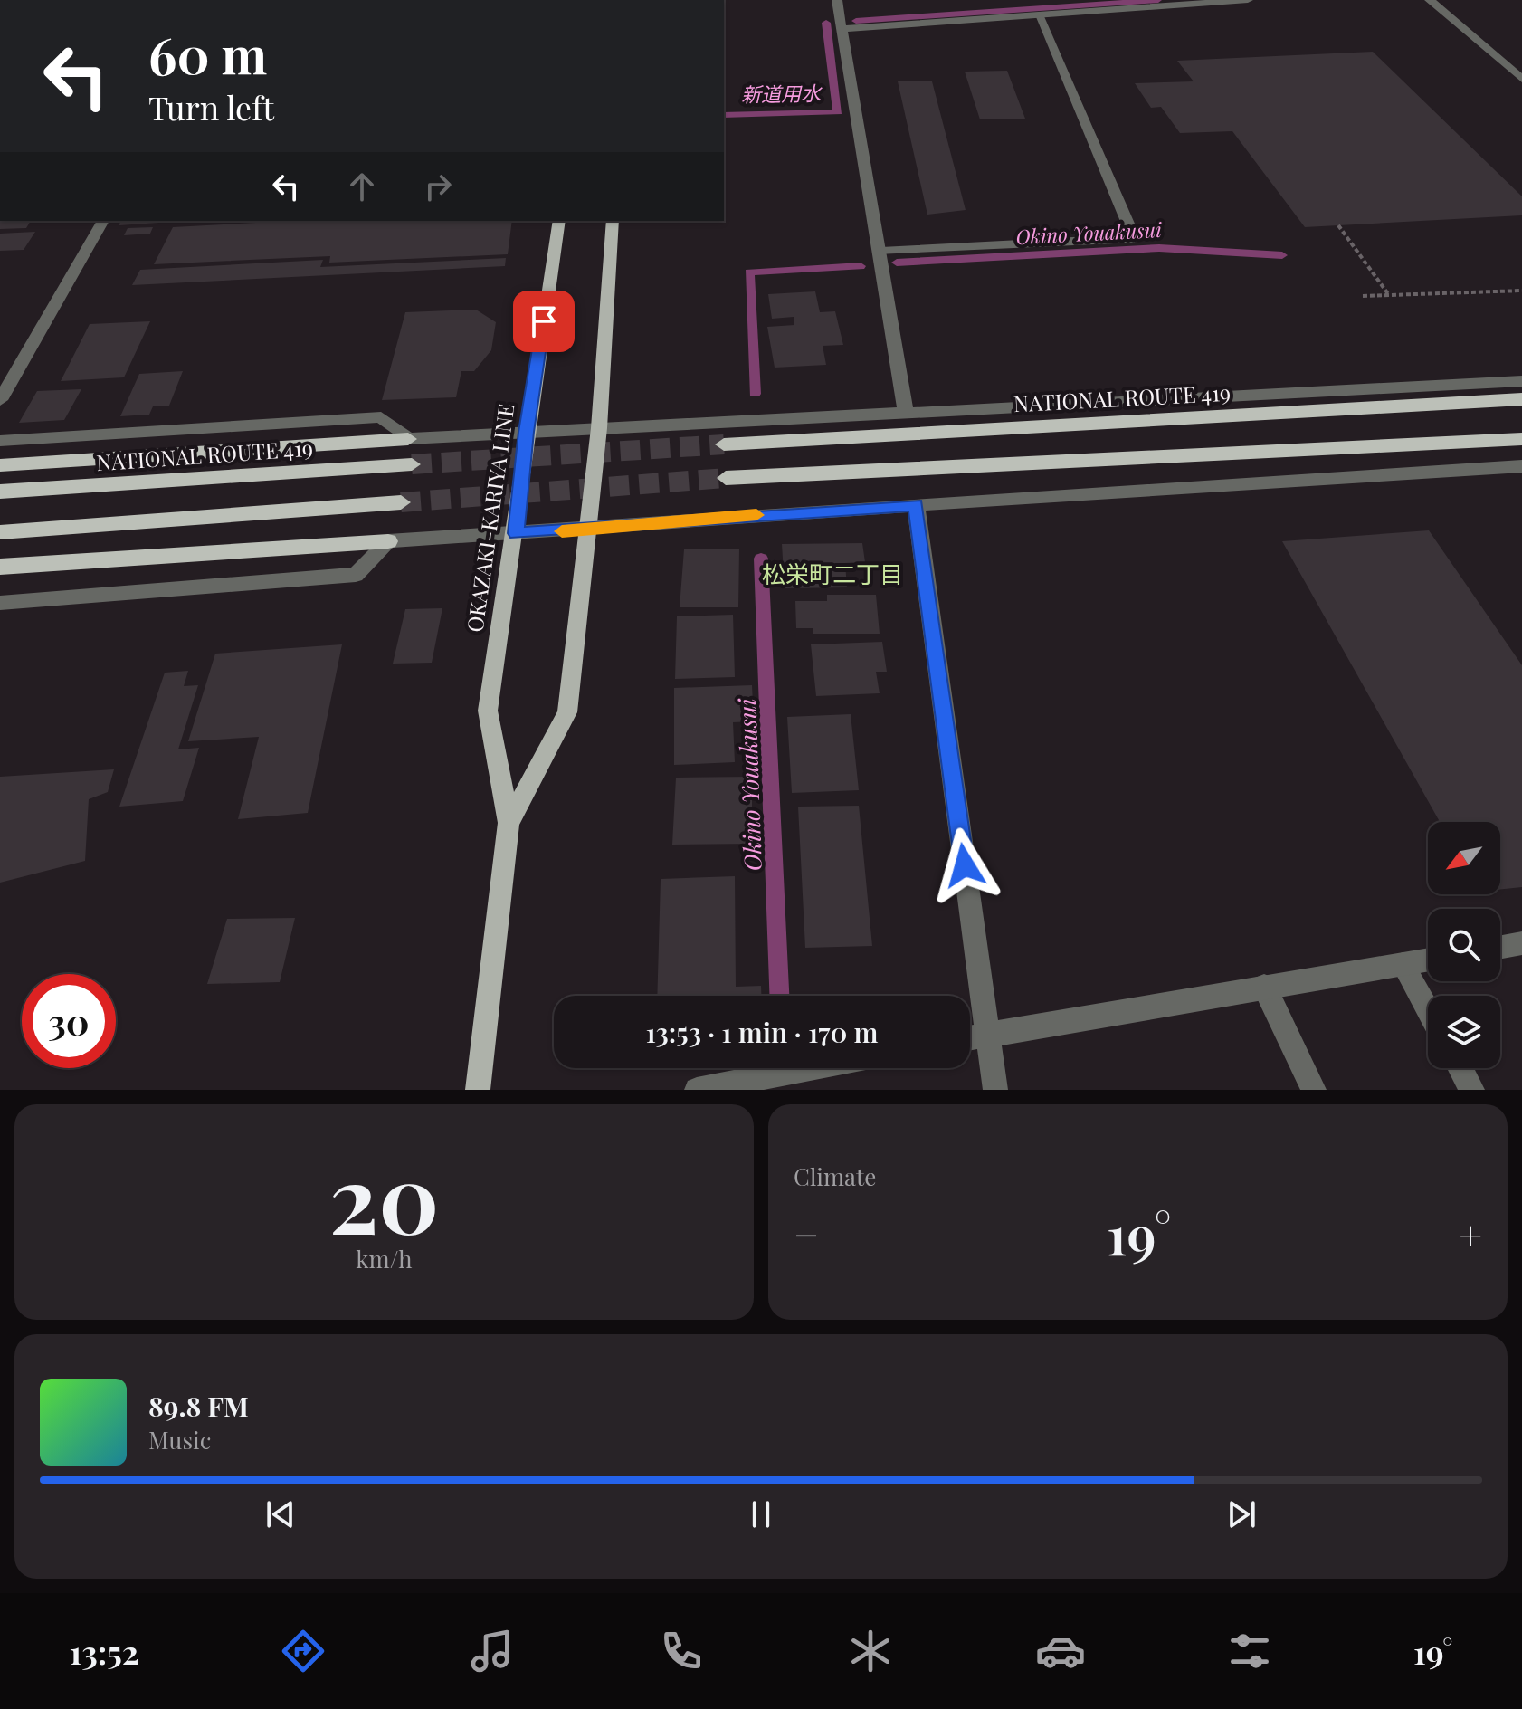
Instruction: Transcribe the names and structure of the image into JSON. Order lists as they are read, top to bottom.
{
  "streets": {
    "highway": ["NATIONAL ROUTE 419"],
    "main road": ["OKAZAKI-KARIYA LINE"]
  },
  "districts": ["松栄町二丁目"],
  "water": ["新道用水", "Okino Youakusui"],
  "north": "bottom left",
  "page": {
    "turn": ["60 m", "Turn left"],
    "limit": "30",
    "trip": "13:53 · 1 min · 170 m",
    "tile": [
      ["20", "km/h"],
      "Climate"
    ],
    "heat": ["−", "19°", "+"],
    "song": ["89.8 FM", "Music"],
    "tabs": ["13:52", "19°"]
  }
}
